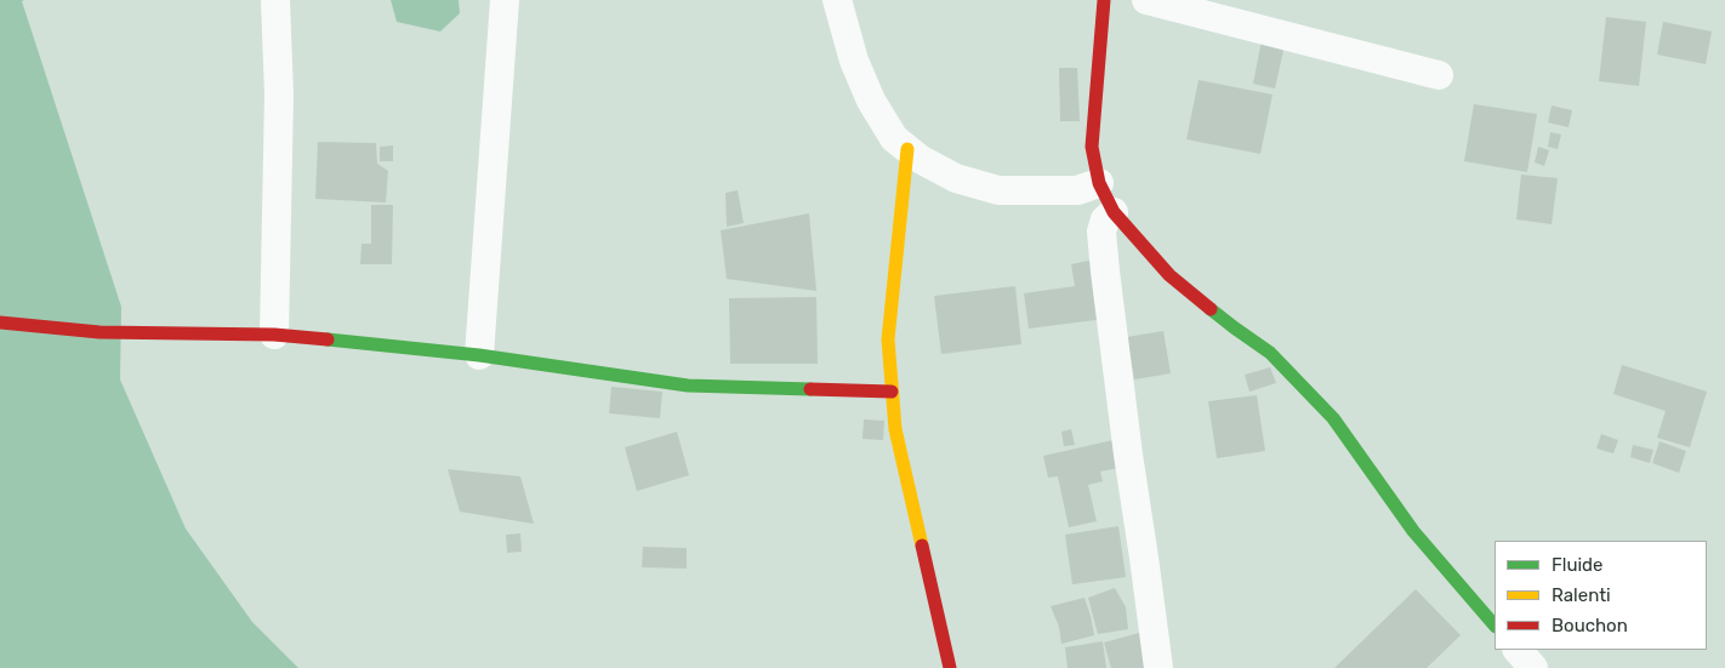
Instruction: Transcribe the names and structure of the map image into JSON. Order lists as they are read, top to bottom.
{
  "legend": ["Fluide", "Ralenti", "Bouchon"]
}
